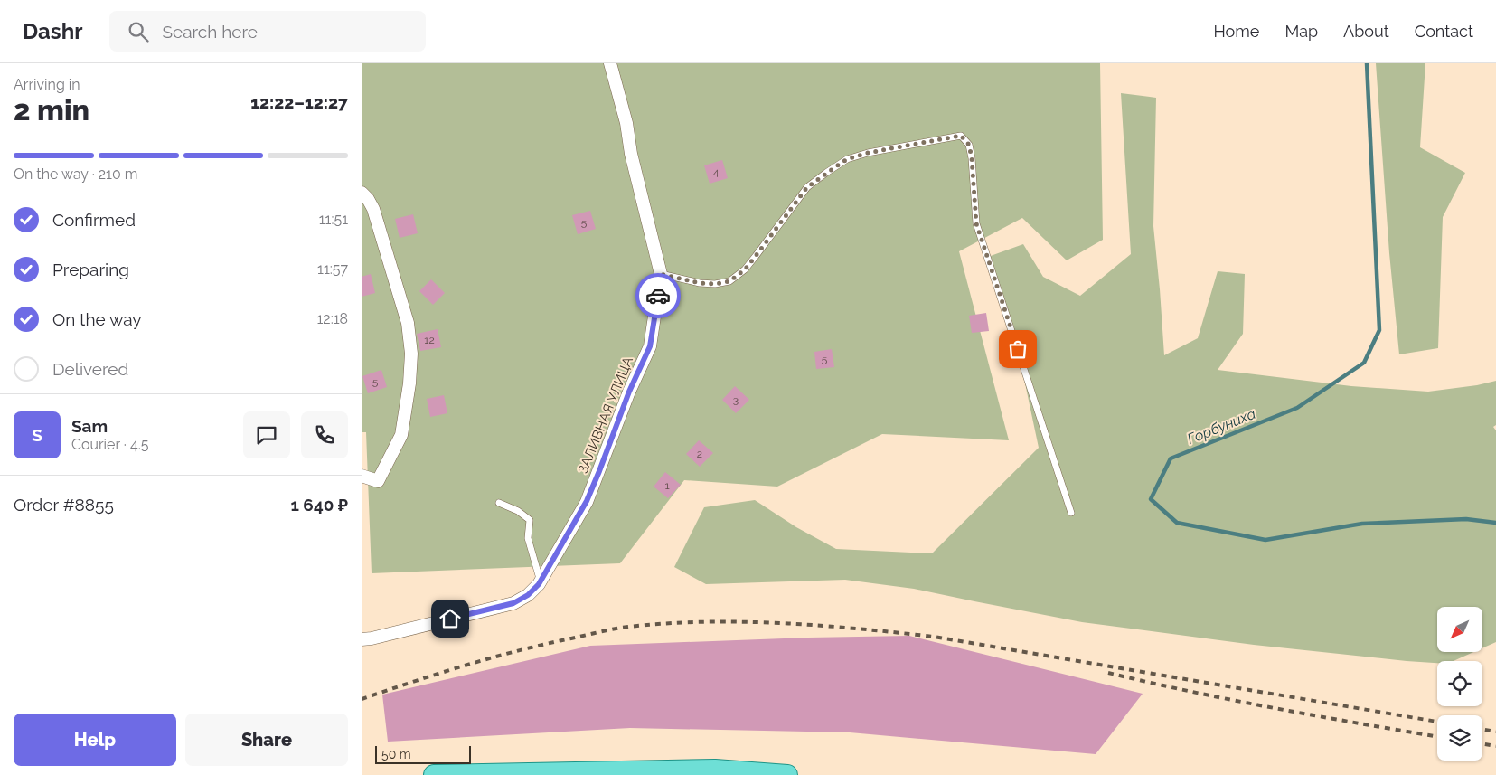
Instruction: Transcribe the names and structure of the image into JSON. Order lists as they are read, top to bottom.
{
  "streets": {
    "street": ["ЗАЛИВНАЯ УЛИЦА"]
  },
  "water": ["Горбуниха"],
  "house_numbers": [
    "4",
    "5",
    "12",
    "5",
    "5",
    "3",
    "2",
    "1"
  ],
  "scale_bar": "50 m",
  "north": "bottom left",
  "page": {
    "header": "Dashr",
    "search": "Search here",
    "nav": [
      "Home",
      "Map",
      "About",
      "Contact"
    ],
    "heading": ["2 min", "Arriving in", "12:22–12:27"],
    "panel": [
      "Sam",
      "Courier · 4.5",
      "Order #8855",
      "1 640 ₽"
    ],
    "bar": "On the way · 210 m",
    "list": [
      ["Confirmed", "11:51"],
      ["Preparing", "11:57"],
      ["On the way", "12:18"],
      "Delivered"
    ],
    "round": "S",
    "buttons": ["Help", "Share"],
    "scale": "50 m"
  }
}
